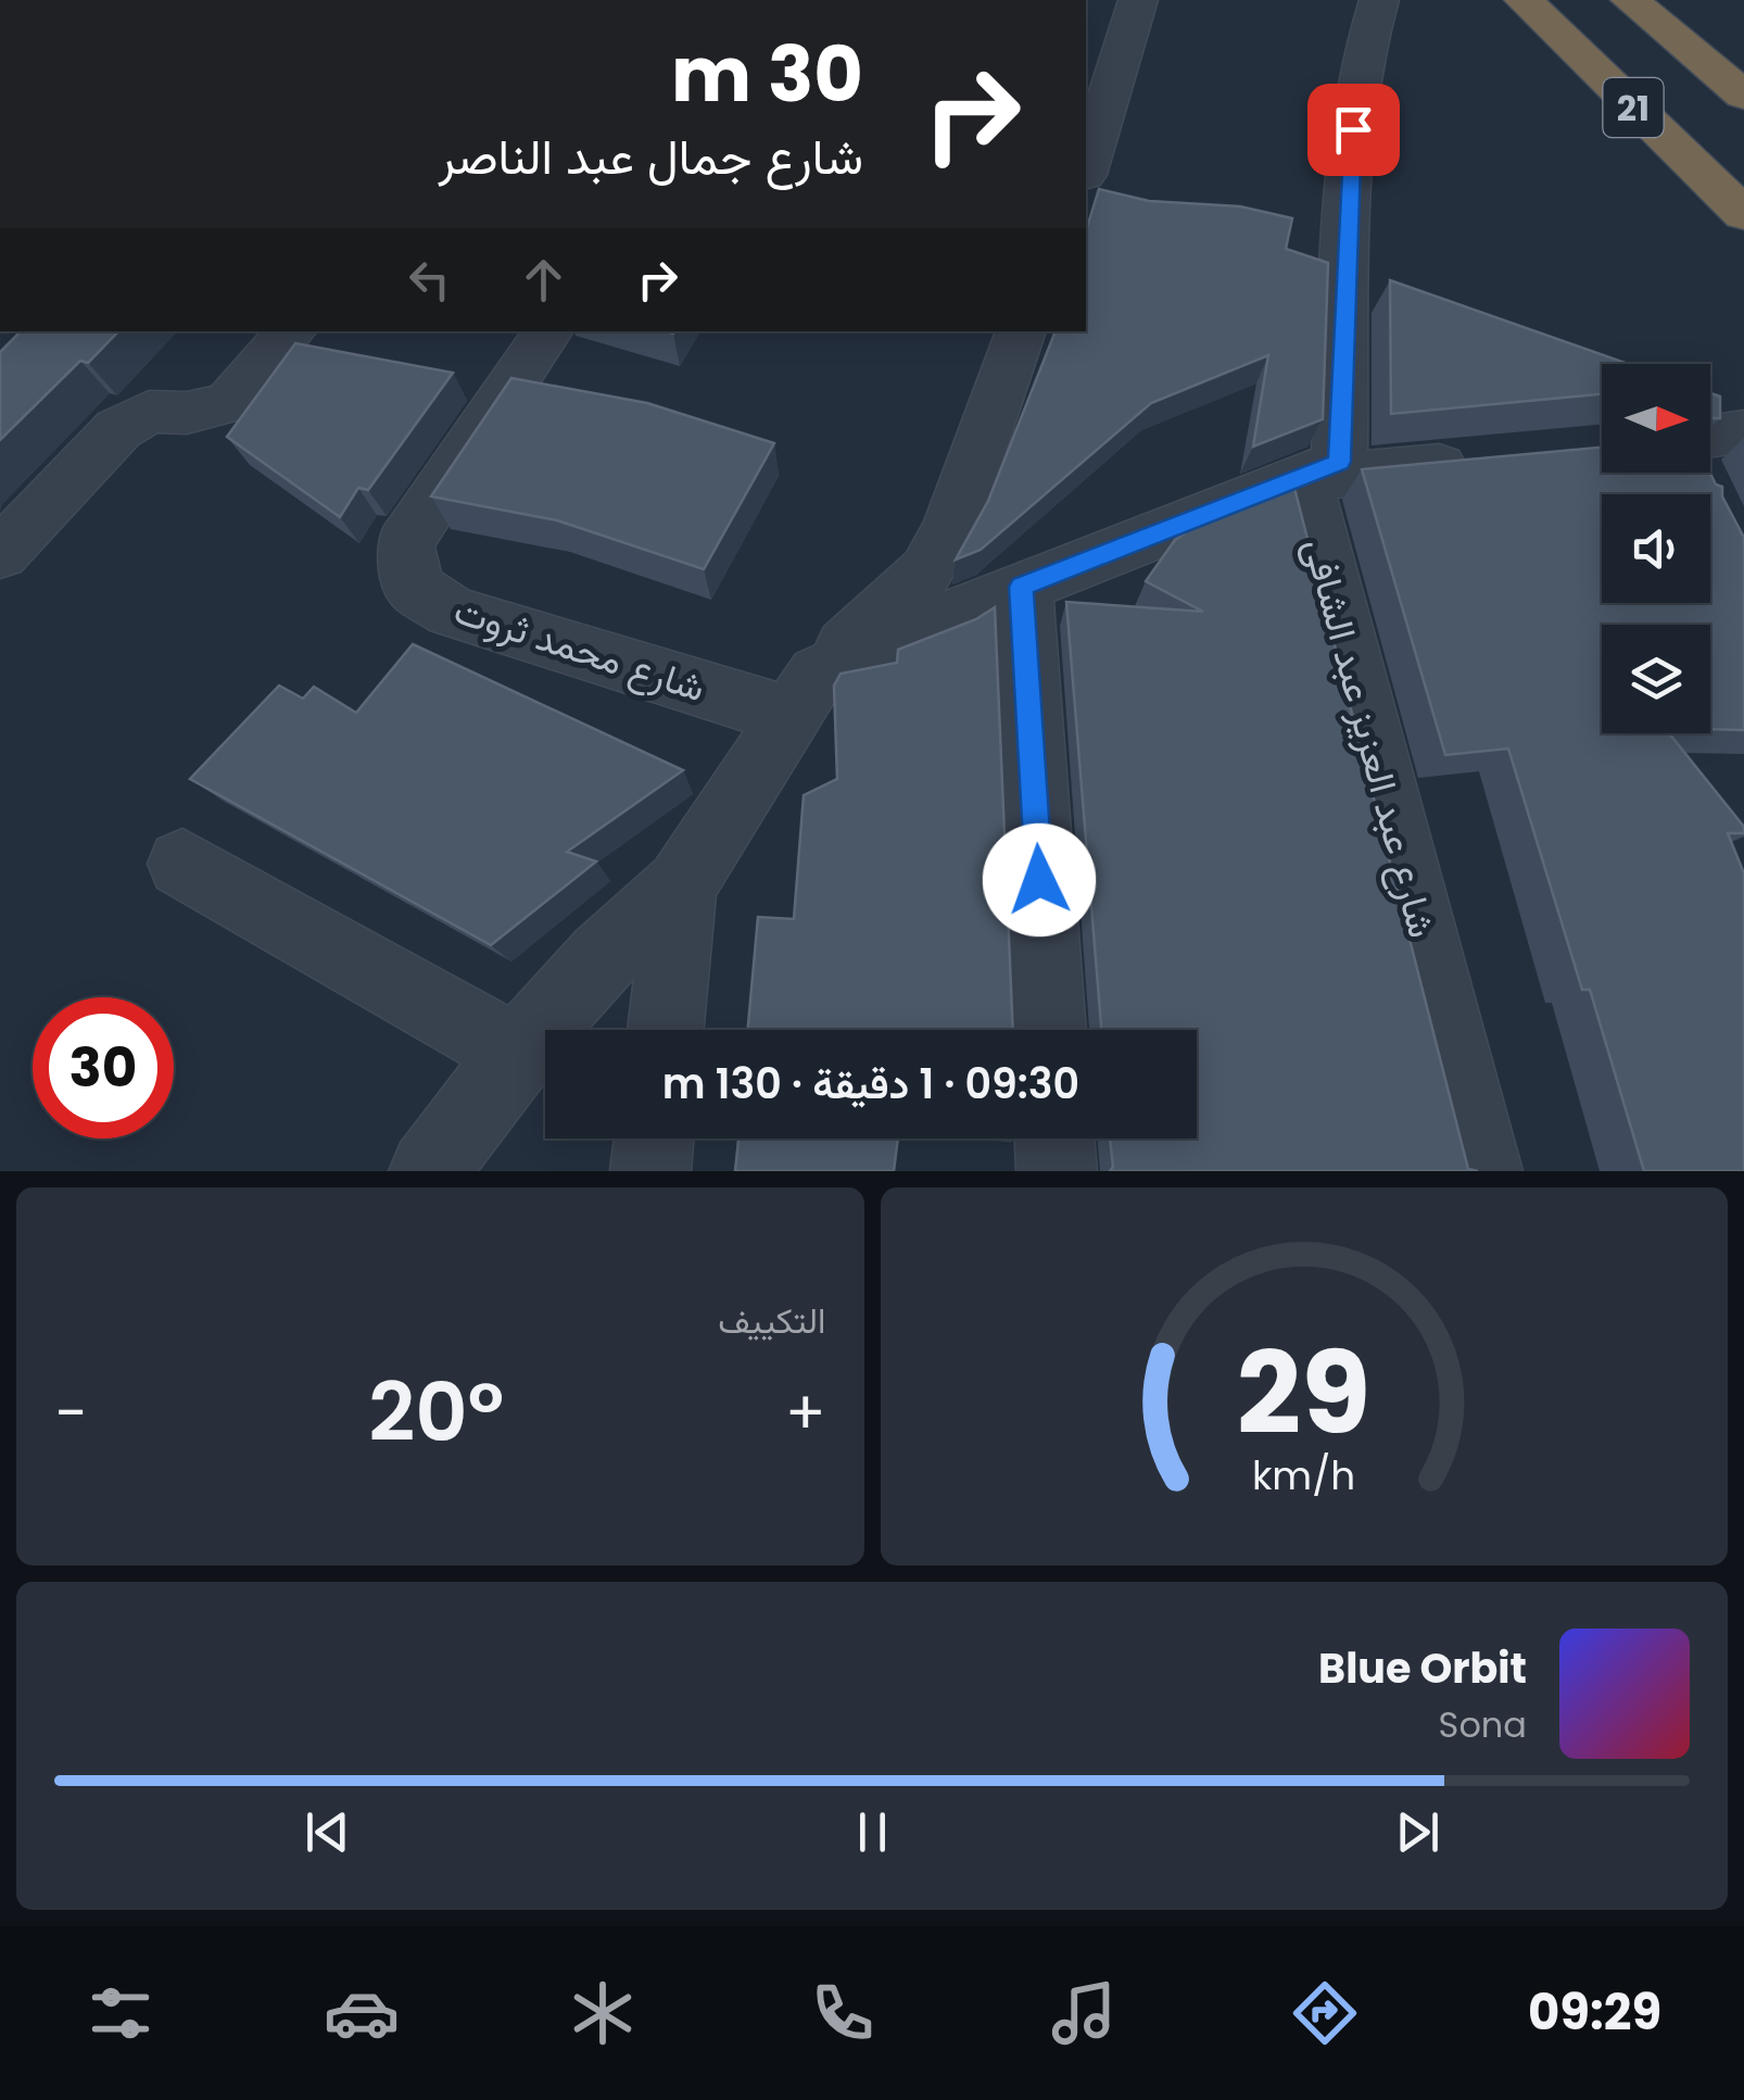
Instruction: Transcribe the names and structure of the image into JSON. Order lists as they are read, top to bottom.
{
  "streets": {
    "highway": ["21"],
    "street": ["شارع محمد ثروت", "شارع عبد العزيز عبد الشافى"]
  },
  "north": "right",
  "page": {
    "turn": ["30 m", "شارع جمال عبد الناصر"],
    "limit": "30",
    "trip": "09:30 · 1 دقيقة · 130 m",
    "tile": "التكييف",
    "heat": ["−", "20°", "+"],
    "song": ["Blue Orbit", "Sona"],
    "tabs": "09:29",
    "gauge": ["29", "km/h"]
  }
}
